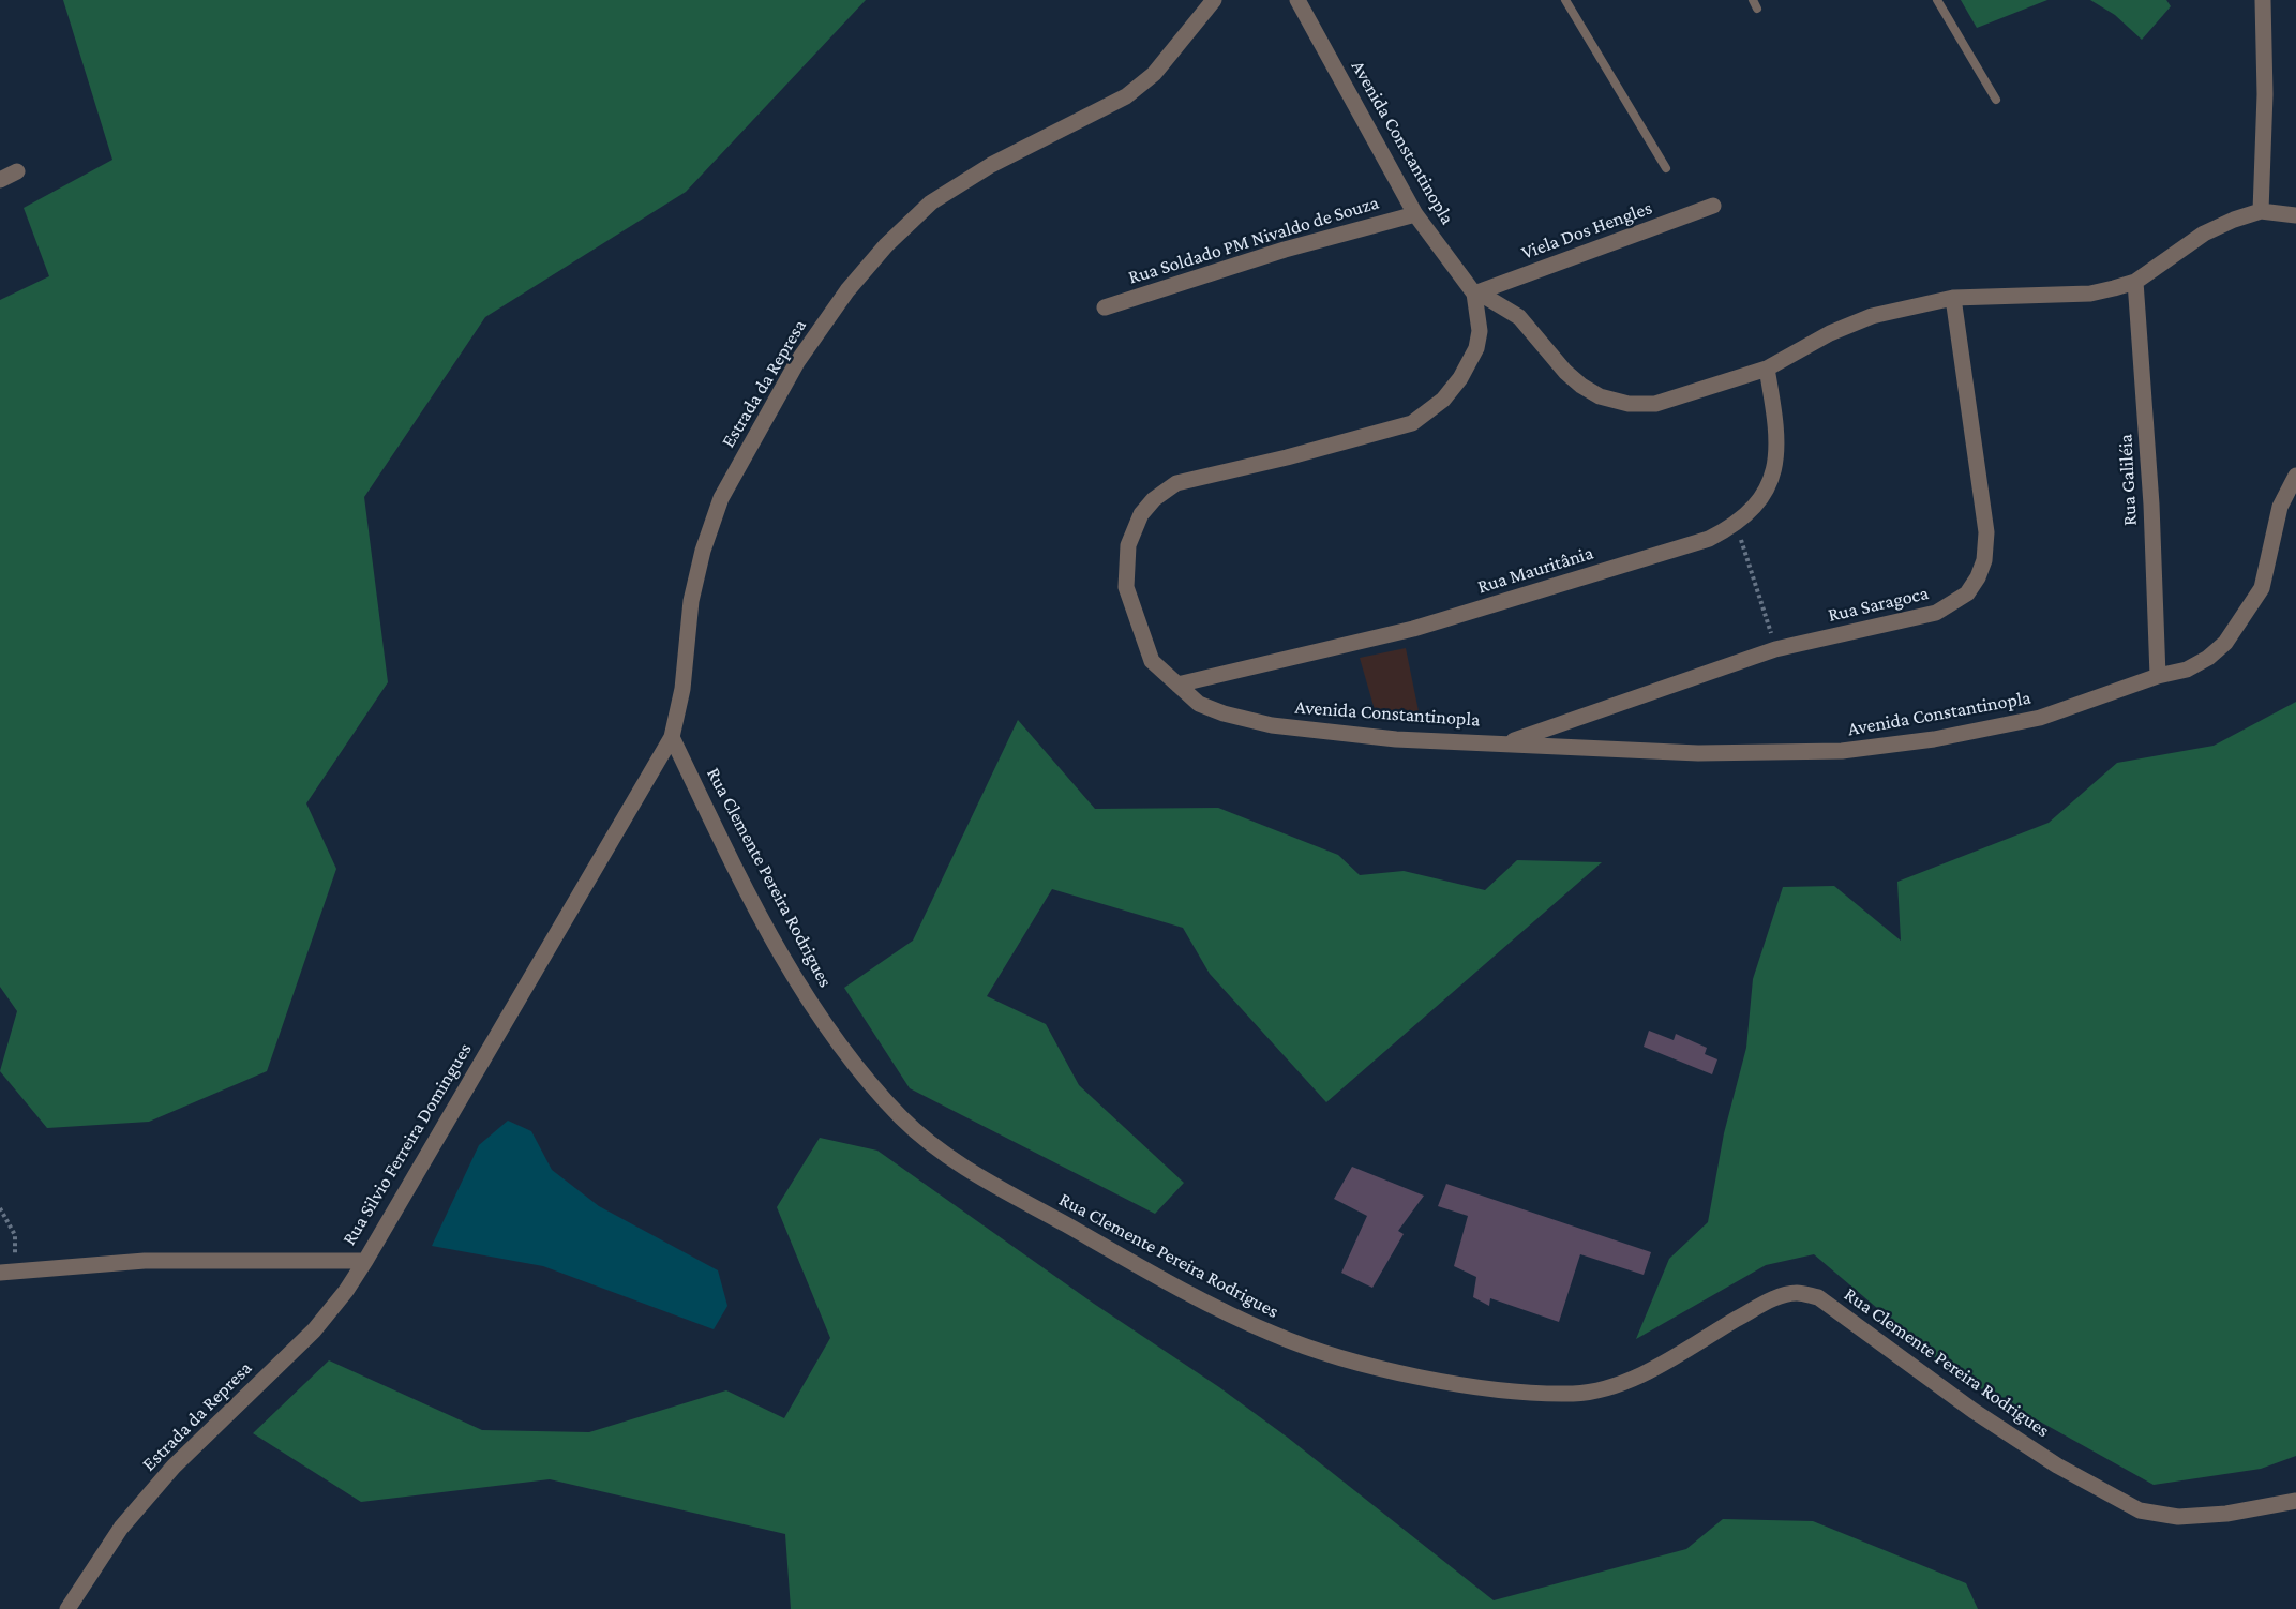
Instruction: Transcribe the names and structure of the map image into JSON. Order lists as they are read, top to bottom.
{
  "streets": {
    "street": [
      "Avenida Constantinopla",
      "Viela Dos Hengles",
      "Rua Soldado PM Nivaldo de Souza",
      "Estrada da Represa",
      "Rua Galiléia",
      "Rua Mauritânia",
      "Rua Saragoca",
      "Rua Clemente Pereira Rodrigues",
      "Rua Silvio Ferreira Domingues"
    ]
  },
  "crossings": [
    ["Avenida Constantinopla", "Viela Dos Hengles"],
    ["Avenida Constantinopla", "Rua Soldado PM Nivaldo de Souza"],
    ["Avenida Constantinopla", "Rua Galiléia"],
    ["Avenida Constantinopla", "Rua Mauritânia"],
    ["Avenida Constantinopla", "Rua Saragoca"],
    ["Estrada da Represa", "Rua Clemente Pereira Rodrigues"],
    ["Estrada da Represa", "Rua Silvio Ferreira Domingues"],
    ["Rua Clemente Pereira Rodrigues", "Rua Silvio Ferreira Domingues"]
  ]
}
